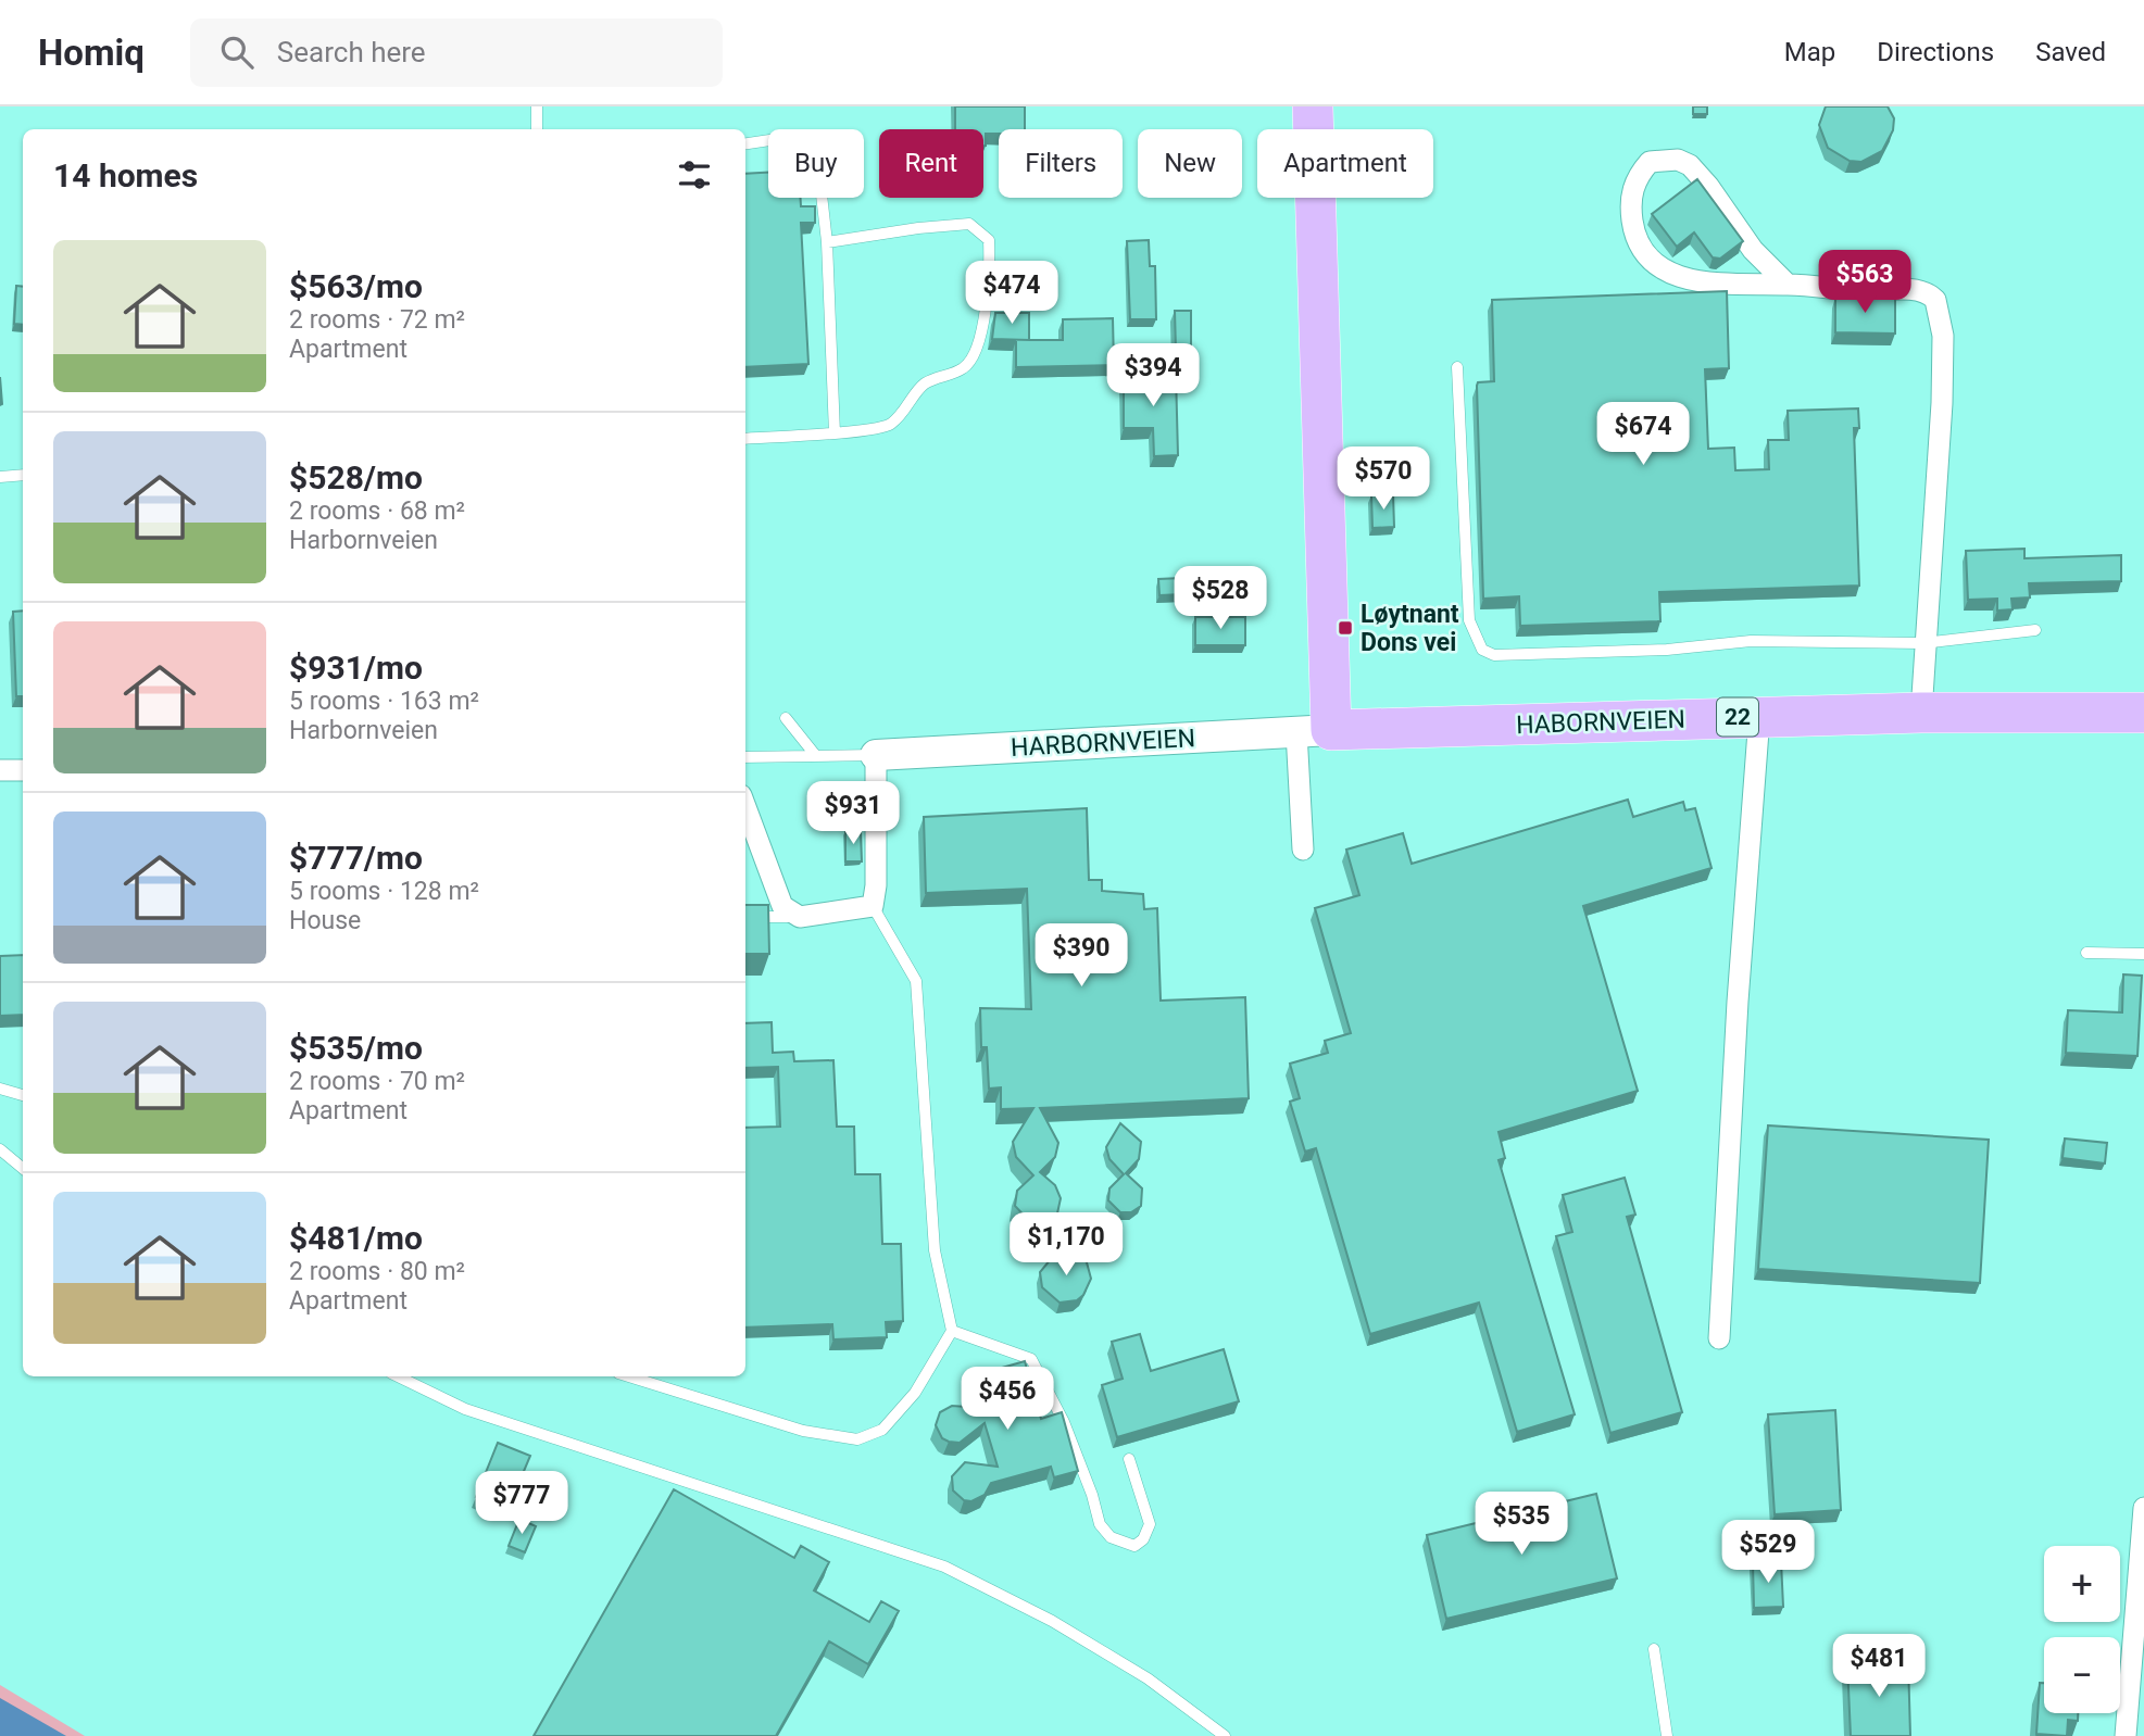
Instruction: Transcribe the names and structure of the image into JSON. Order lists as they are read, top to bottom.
{
  "streets": {
    "highway": ["22", "HABORNVEIEN"],
    "street": ["HARBORNVEIEN"]
  },
  "crossings": [
    ["HABORNVEIEN", "HARBORNVEIEN"]
  ],
  "places": {
    "transit": ["Løytnant Dons vei"]
  },
  "page": {
    "header": "Homiq",
    "search": "Search here",
    "nav": ["Map", "Directions", "Saved"],
    "chip": [
      "Buy",
      "Rent",
      "Filters",
      "New",
      "Apartment"
    ],
    "heading": "14 homes",
    "list": [
      {
        "name": "$563/mo",
        "note": "2 rooms · 72 m² · Apartment"
      },
      {
        "name": "$528/mo",
        "note": "2 rooms · 68 m² · Harbornveien"
      },
      {
        "name": "$931/mo",
        "note": "5 rooms · 163 m² · Harbornveien"
      },
      {
        "name": "$777/mo",
        "note": "5 rooms · 128 m² · House"
      },
      {
        "name": "$535/mo",
        "note": "2 rooms · 70 m² · Apartment"
      },
      {
        "name": "$481/mo",
        "note": "2 rooms · 80 m² · Apartment"
      }
    ],
    "price": [
      "$563",
      "$474",
      "$394",
      "$674",
      "$570",
      "$528",
      "$931",
      "$390",
      "$1,170",
      "$456",
      "$777",
      "$535",
      "$529",
      "$481"
    ],
    "map_buttons": ["+", "−"]
  }
}
